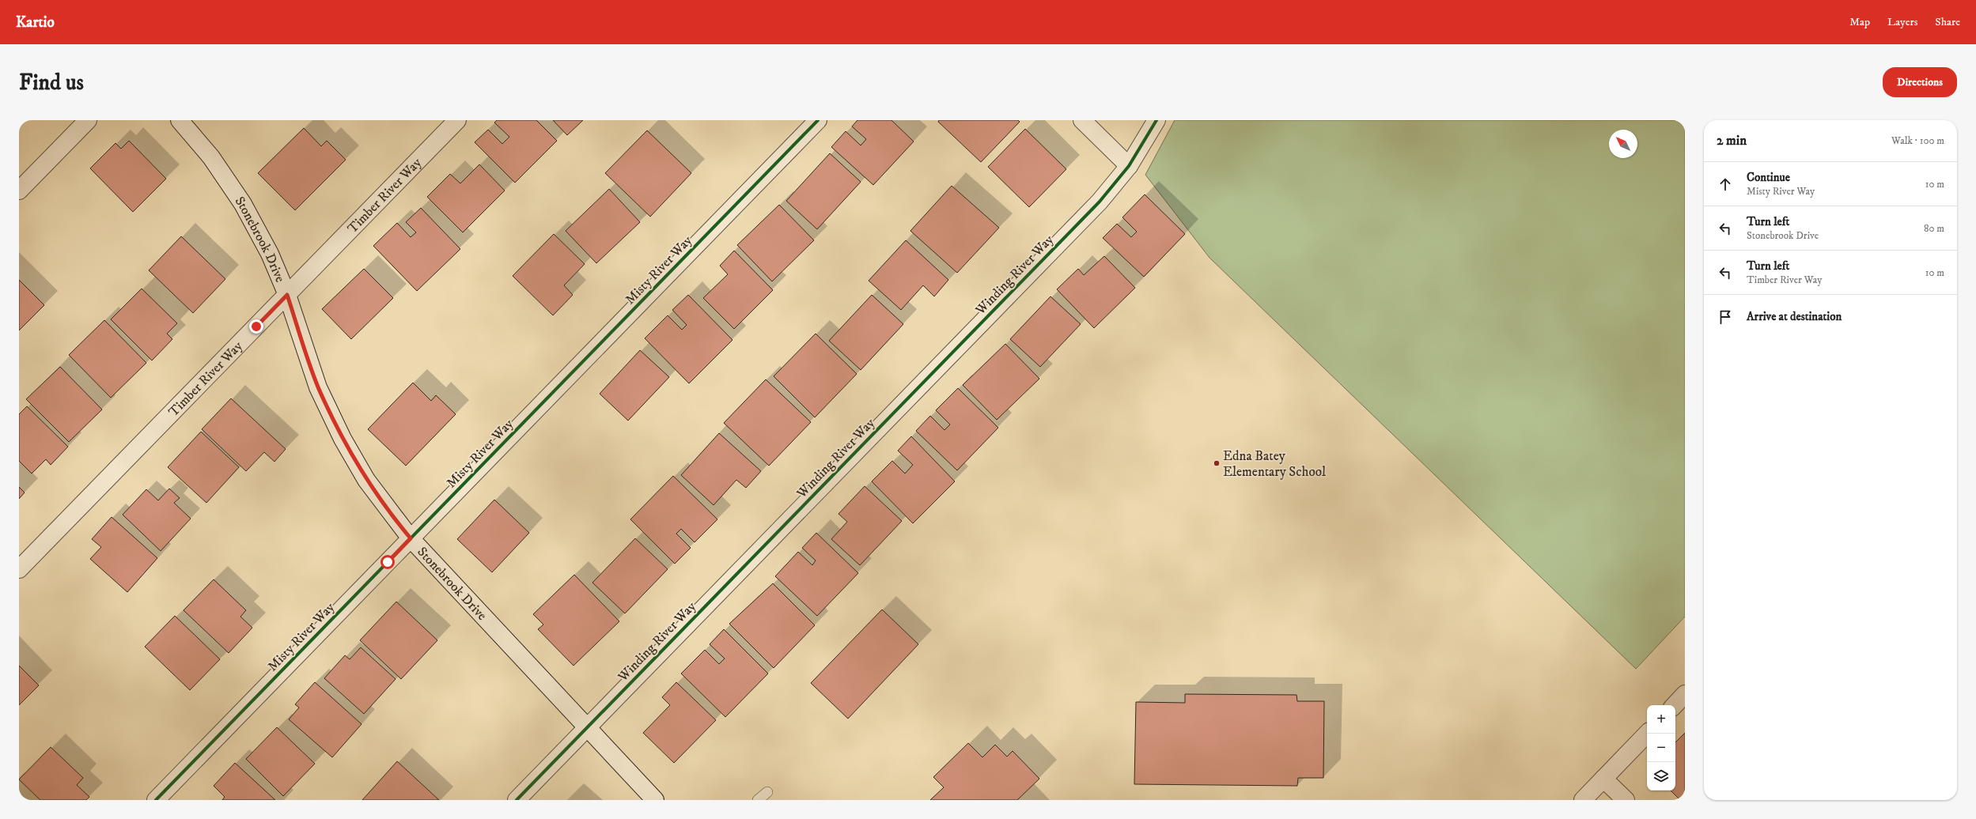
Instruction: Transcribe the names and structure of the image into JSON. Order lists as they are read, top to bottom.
{
  "streets": {
    "street": [
      "Timber River Way",
      "Stonebrook Drive",
      "Misty River Way",
      "Winding River Way"
    ]
  },
  "crossings": [
    ["Timber River Way", "Stonebrook Drive"],
    ["Stonebrook Drive", "Misty River Way"],
    ["Stonebrook Drive", "Winding River Way"]
  ],
  "places": ["Edna Batey Elementary School"],
  "north": "top left",
  "page": {
    "header": "Kartio",
    "nav": ["Map", "Layers", "Share"],
    "buttons": "Directions",
    "title": "Find us",
    "heading": ["2 min", "Walk · 100 m"],
    "list": [
      ["Continue", "Misty River Way", "10 m"],
      ["Turn left", "Stonebrook Drive", "80 m"],
      ["Turn left", "Timber River Way", "10 m"],
      "Arrive at destination"
    ],
    "map_buttons": ["+", "−"]
  }
}
